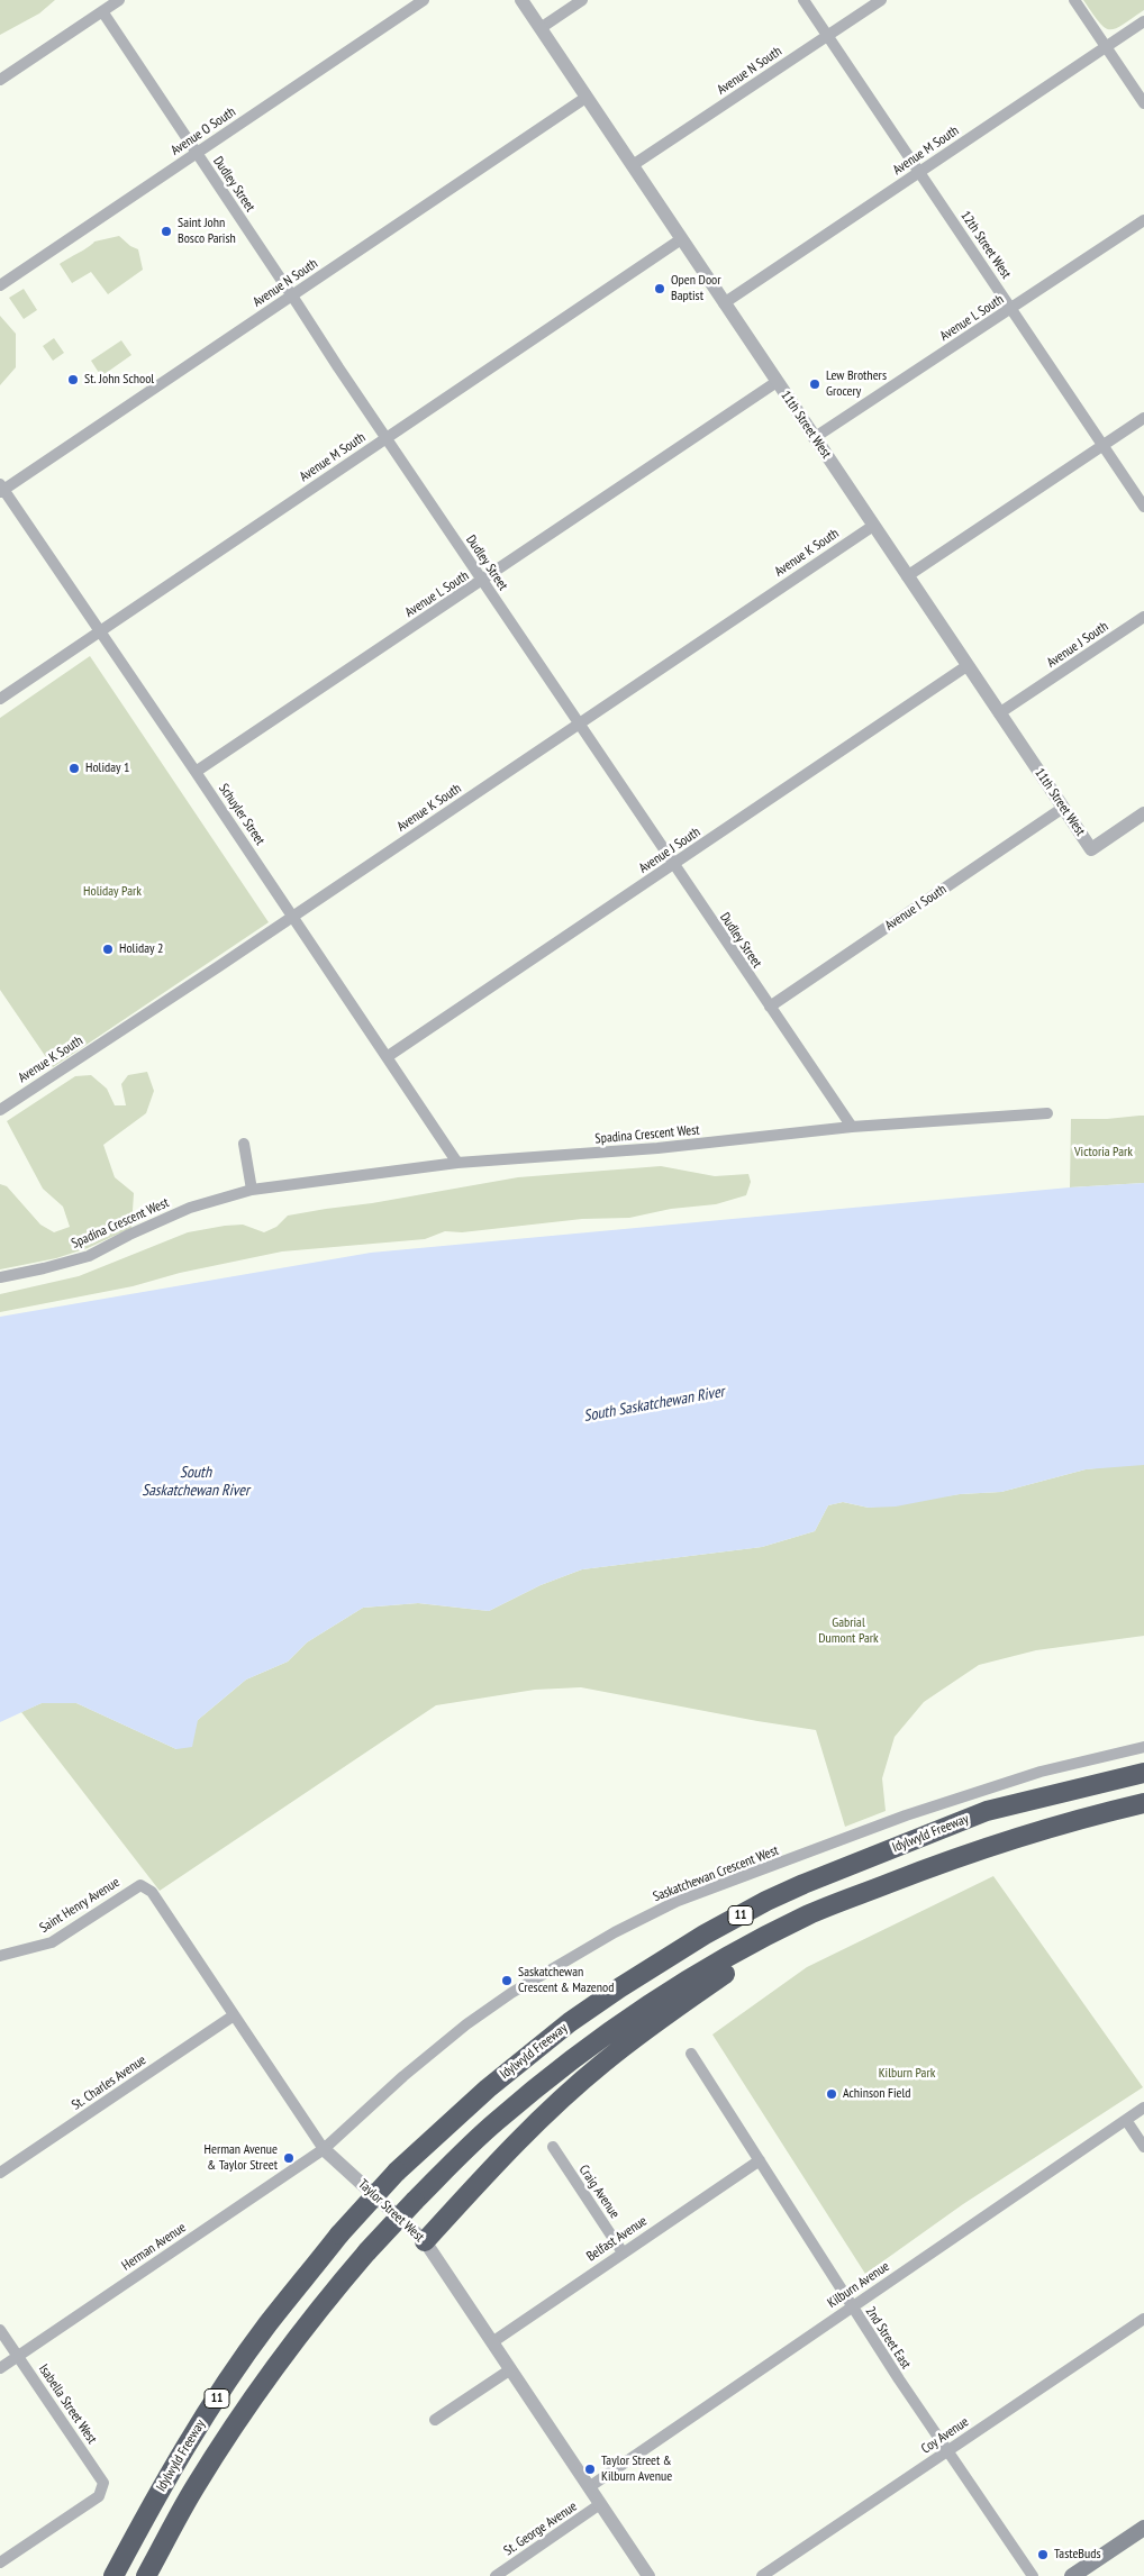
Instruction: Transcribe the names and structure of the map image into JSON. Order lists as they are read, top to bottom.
{
  "streets": {
    "highway": ["Idylwyld Freeway", "11"],
    "street": [
      "Avenue N South",
      "Avenue O South",
      "Avenue M South",
      "Dudley Street",
      "12th Street West",
      "Avenue L South",
      "11th Street West",
      "Avenue K South",
      "Avenue J South",
      "Schuyler Street",
      "Avenue I South",
      "Spadina Crescent West",
      "Saskatchewan Crescent West",
      "Saint Henry Avenue",
      "St. Charles Avenue",
      "Craig Avenue",
      "Taylor Street West",
      "Belfast Avenue",
      "Herman Avenue",
      "Kilburn Avenue",
      "2nd Street East",
      "Isabella Street West",
      "Coy Avenue",
      "St. George Avenue"
    ]
  },
  "crossings": [
    ["Avenue N South", "Dudley Street"],
    ["Avenue N South", "12th Street West"],
    ["Avenue N South", "11th Street West"],
    ["Avenue N South", "Schuyler Street"],
    ["Avenue O South", "Dudley Street"],
    ["Avenue M South", "Dudley Street"],
    ["Avenue M South", "12th Street West"],
    ["Avenue M South", "11th Street West"],
    ["Avenue M South", "Schuyler Street"],
    ["Dudley Street", "Avenue L South"],
    ["Dudley Street", "Avenue K South"],
    ["Dudley Street", "Avenue J South"],
    ["Dudley Street", "Avenue I South"],
    ["Dudley Street", "Spadina Crescent West"],
    ["12th Street West", "Avenue L South"],
    ["Avenue L South", "11th Street West"],
    ["Avenue L South", "Schuyler Street"],
    ["11th Street West", "Avenue K South"],
    ["11th Street West", "Avenue J South"],
    ["11th Street West", "Avenue I South"],
    ["Avenue K South", "Schuyler Street"],
    ["Avenue J South", "Schuyler Street"],
    ["Schuyler Street", "Spadina Crescent West"],
    ["Saskatchewan Crescent West", "Taylor Street West"],
    ["Saskatchewan Crescent West", "Herman Avenue"],
    ["Saint Henry Avenue", "Taylor Street West"],
    ["St. Charles Avenue", "Taylor Street West"],
    ["Craig Avenue", "Belfast Avenue"],
    ["Taylor Street West", "Belfast Avenue"],
    ["Taylor Street West", "Herman Avenue"],
    ["Taylor Street West", "Kilburn Avenue"],
    ["Taylor Street West", "St. George Avenue"],
    ["Belfast Avenue", "2nd Street East"],
    ["Herman Avenue", "Isabella Street West"],
    ["Kilburn Avenue", "2nd Street East"],
    ["2nd Street East", "Coy Avenue"]
  ],
  "water": ["South Saskatchewan River"],
  "parks": [
    "Holiday Park",
    "Victoria Park",
    "Gabrial Dumont Park",
    "Kilburn Park"
  ],
  "places": [
    "Saint John Bosco Parish",
    "Open Door Baptist",
    "St. John School",
    "Lew Brothers Grocery",
    "Holiday 1",
    "Holiday 2",
    "Saskatchewan Crescent & Mazenod",
    "Achinson Field",
    "Herman Avenue & Taylor Street",
    "Taylor Street & Kilburn Avenue",
    "TasteBuds"
  ]
}
